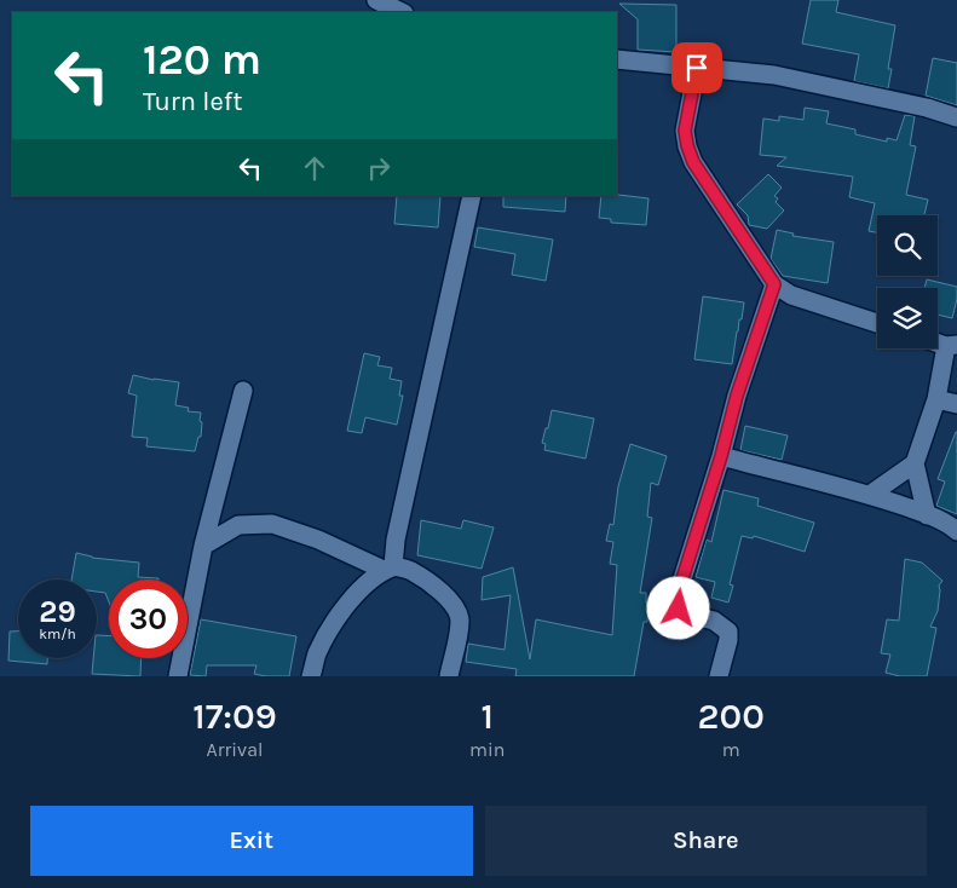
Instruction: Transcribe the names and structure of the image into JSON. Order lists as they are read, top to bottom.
{
  "page": {
    "turn": ["120 m", "Turn left"],
    "speed": "29 km/h",
    "limit": "30",
    "eta": [
      "17:09",
      "Arrival",
      "1",
      "min",
      "200",
      "m"
    ],
    "buttons": ["Exit", "Share"]
  }
}
